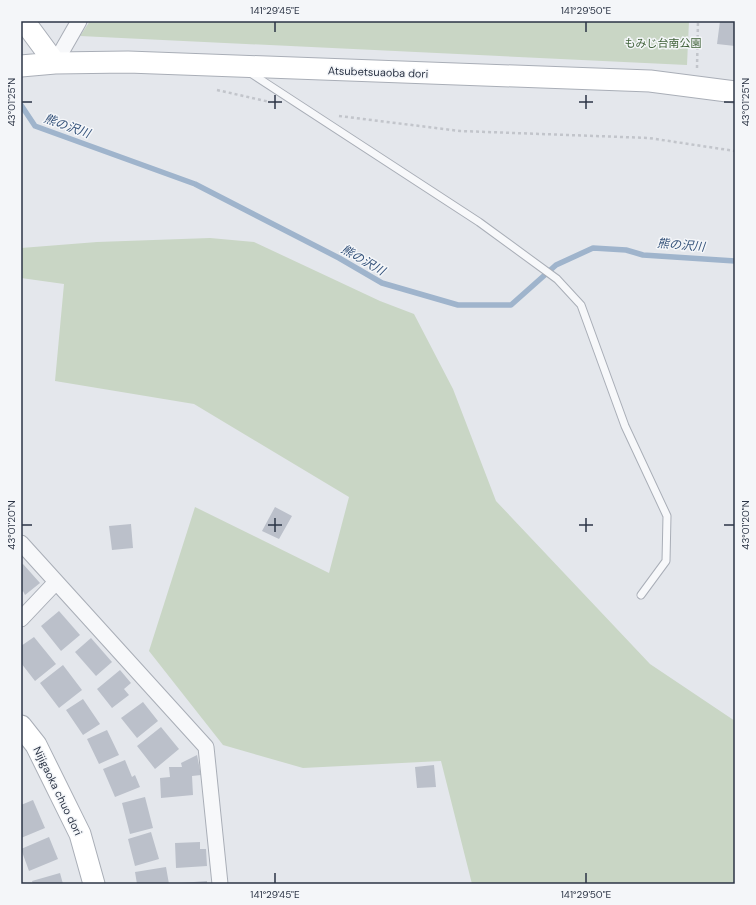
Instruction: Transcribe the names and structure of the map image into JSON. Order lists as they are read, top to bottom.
{
  "streets": {
    "street": ["Atsubetsuaoba dori", "Nijigaoka chuo dori"]
  },
  "water": ["熊の沢川"],
  "parks": ["もみじ台南公園"],
  "coordinates": [
    "141°29'45\"E",
    "141°29'50\"E",
    "43°01'25\"N",
    "43°01'20\"N"
  ]
}
